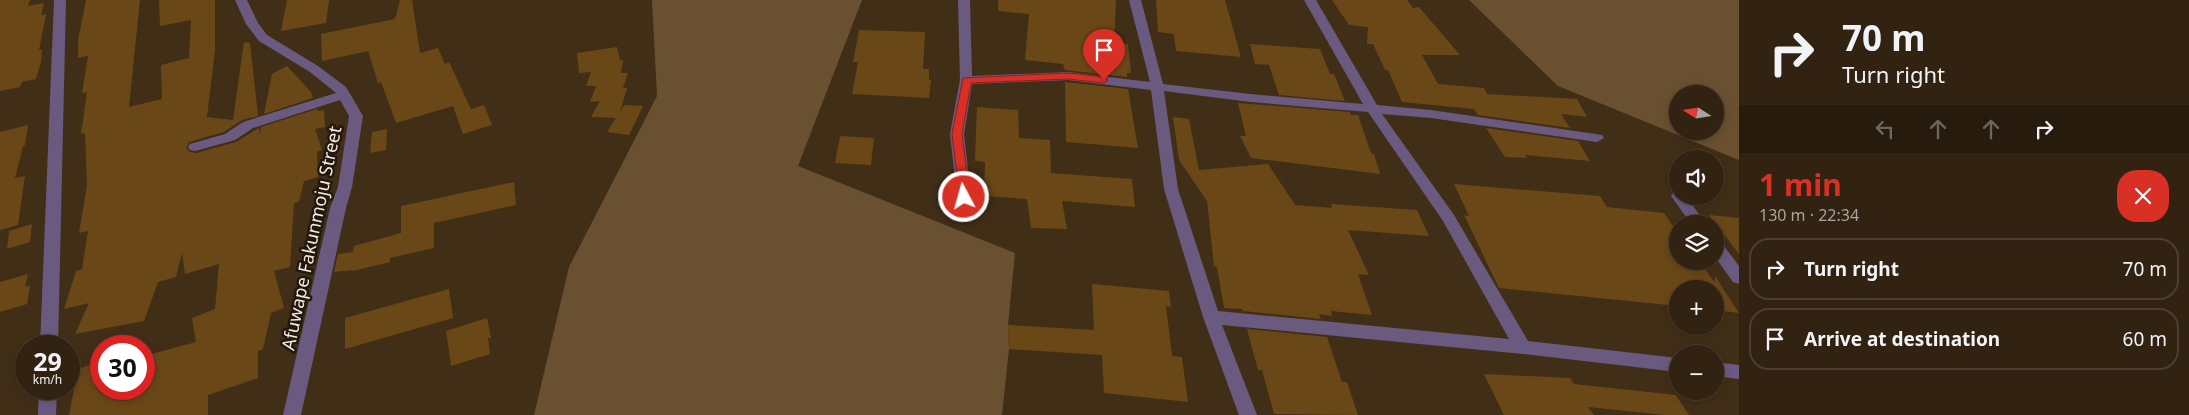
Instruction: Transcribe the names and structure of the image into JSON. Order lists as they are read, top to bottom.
{
  "streets": {
    "street": ["Afuwape Fakunmoju Street"]
  },
  "north": "left",
  "page": {
    "turn": ["70 m", "Turn right"],
    "map_buttons": ["+", "−"],
    "heading": ["1 min", "130 m · 22:34"],
    "list": [
      {
        "name": "Turn right",
        "value": "70 m"
      },
      {
        "name": "Arrive at destination",
        "value": "60 m"
      }
    ],
    "speed": "29 km/h",
    "limit": "30"
  }
}
